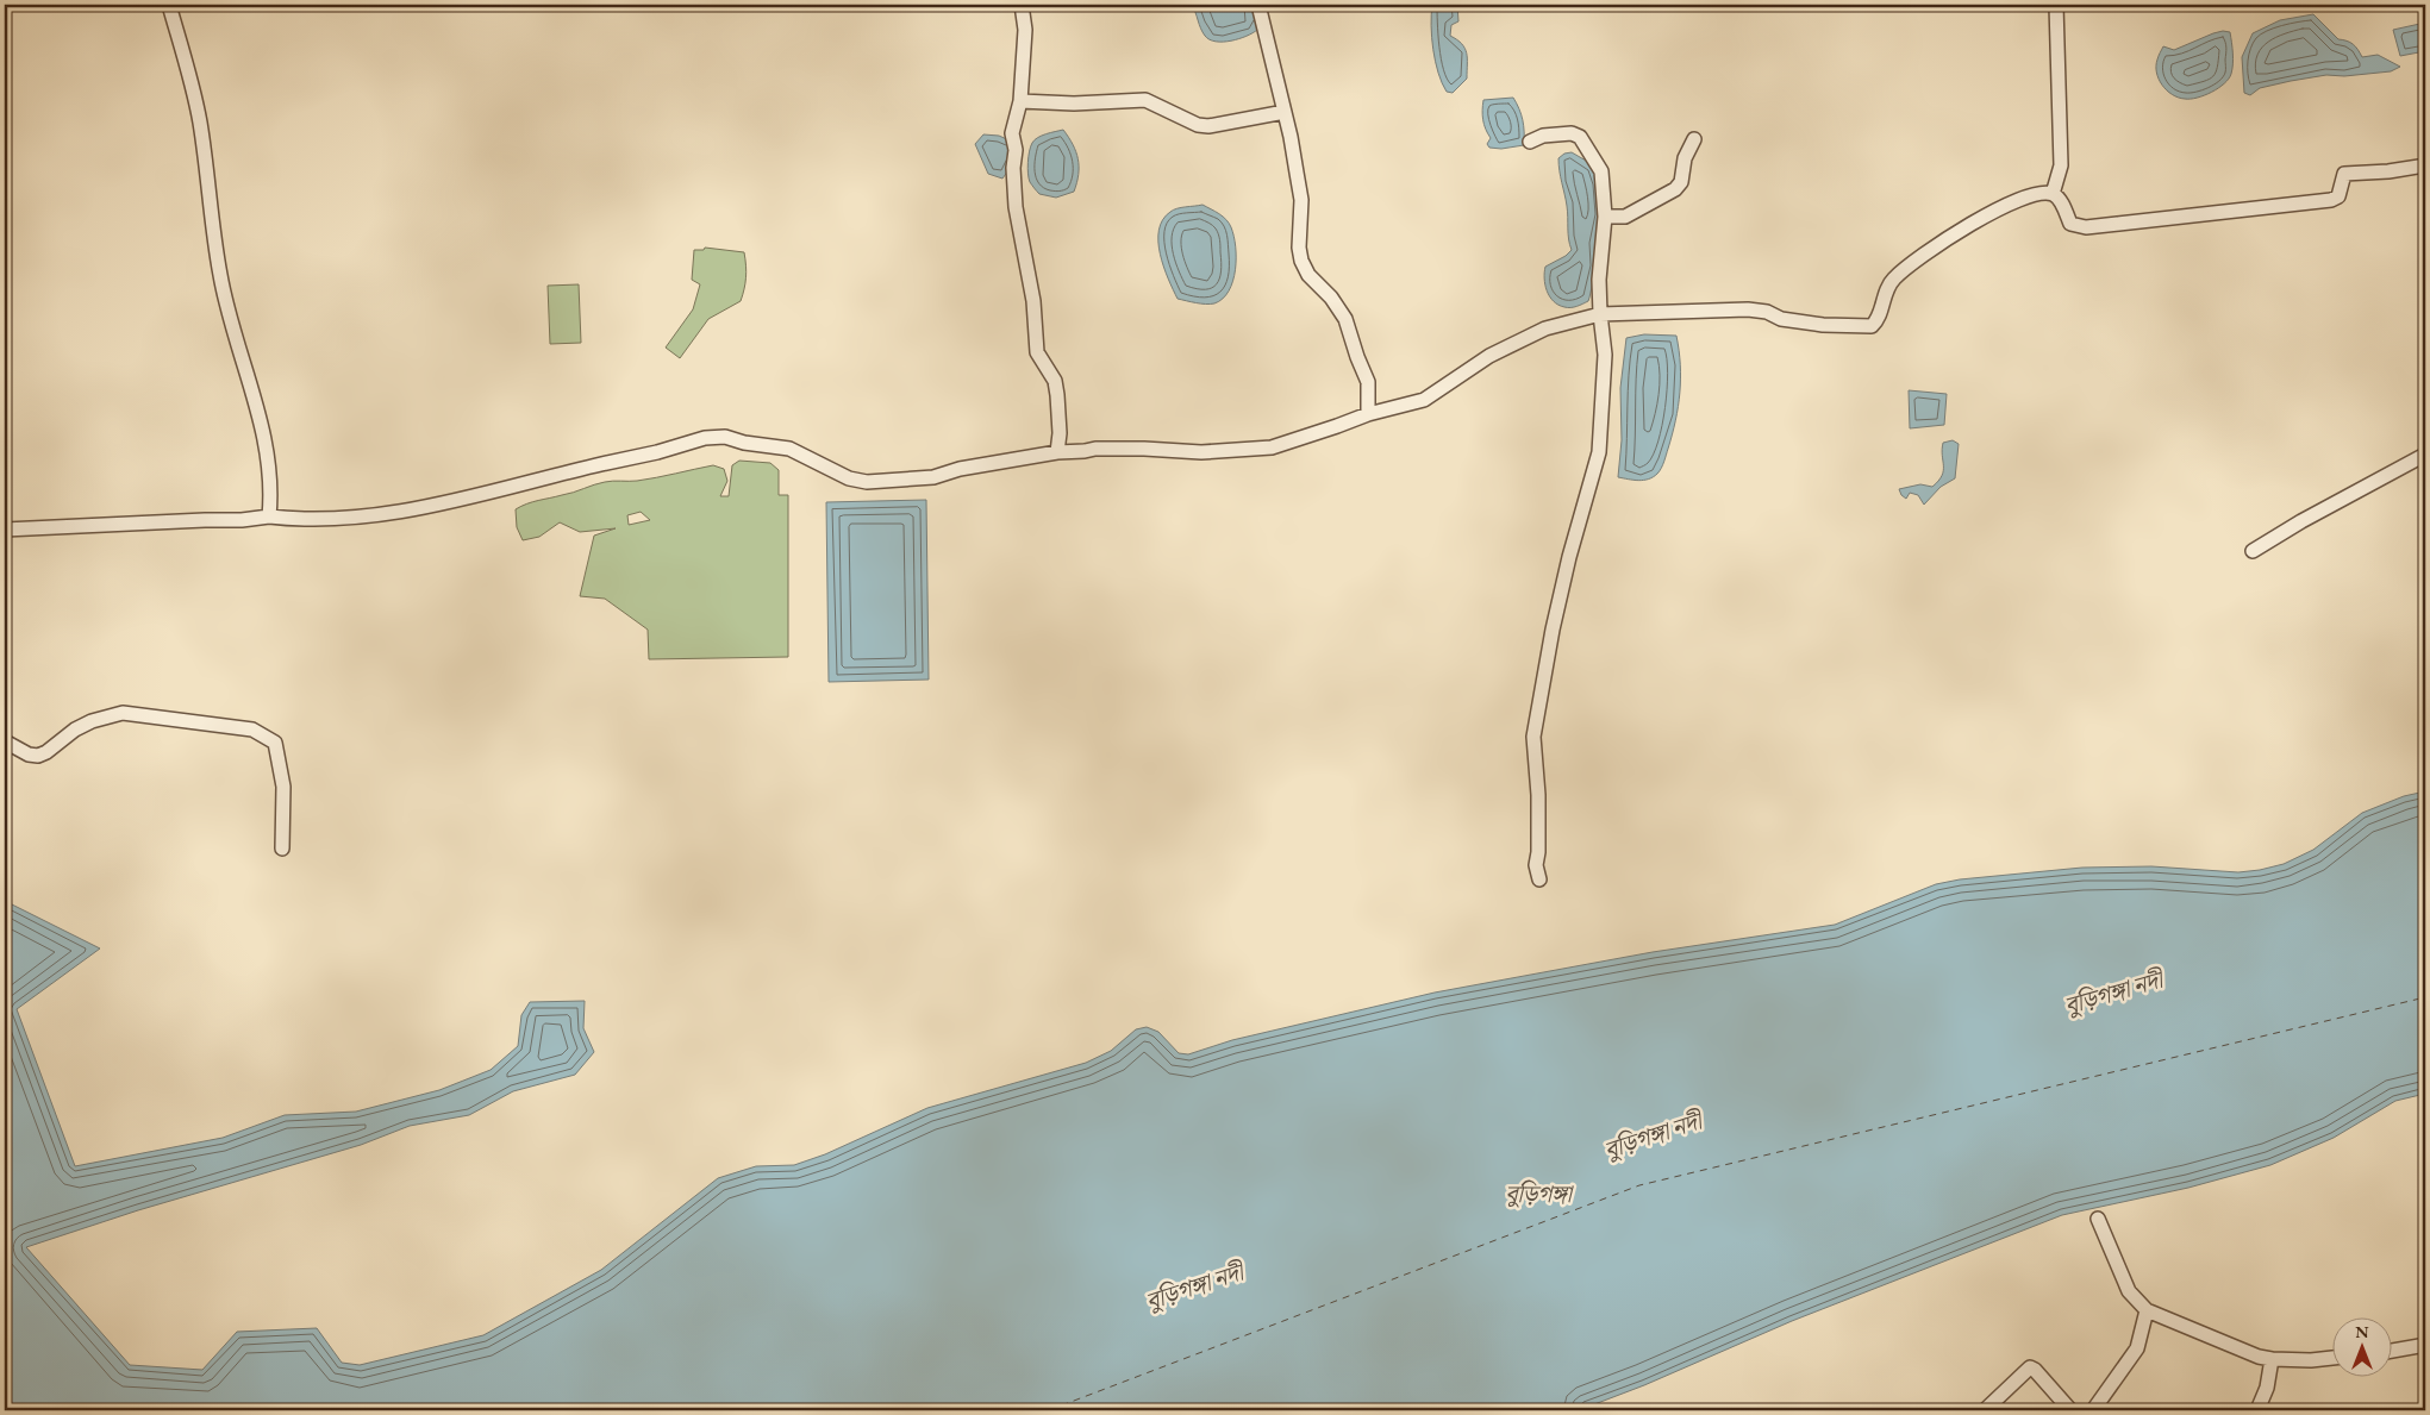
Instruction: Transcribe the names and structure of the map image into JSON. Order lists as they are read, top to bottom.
{
  "water": ["বুড়িগঙ্গা নদী", "বুড়িগঙ্গা"],
  "north": "top"
}
